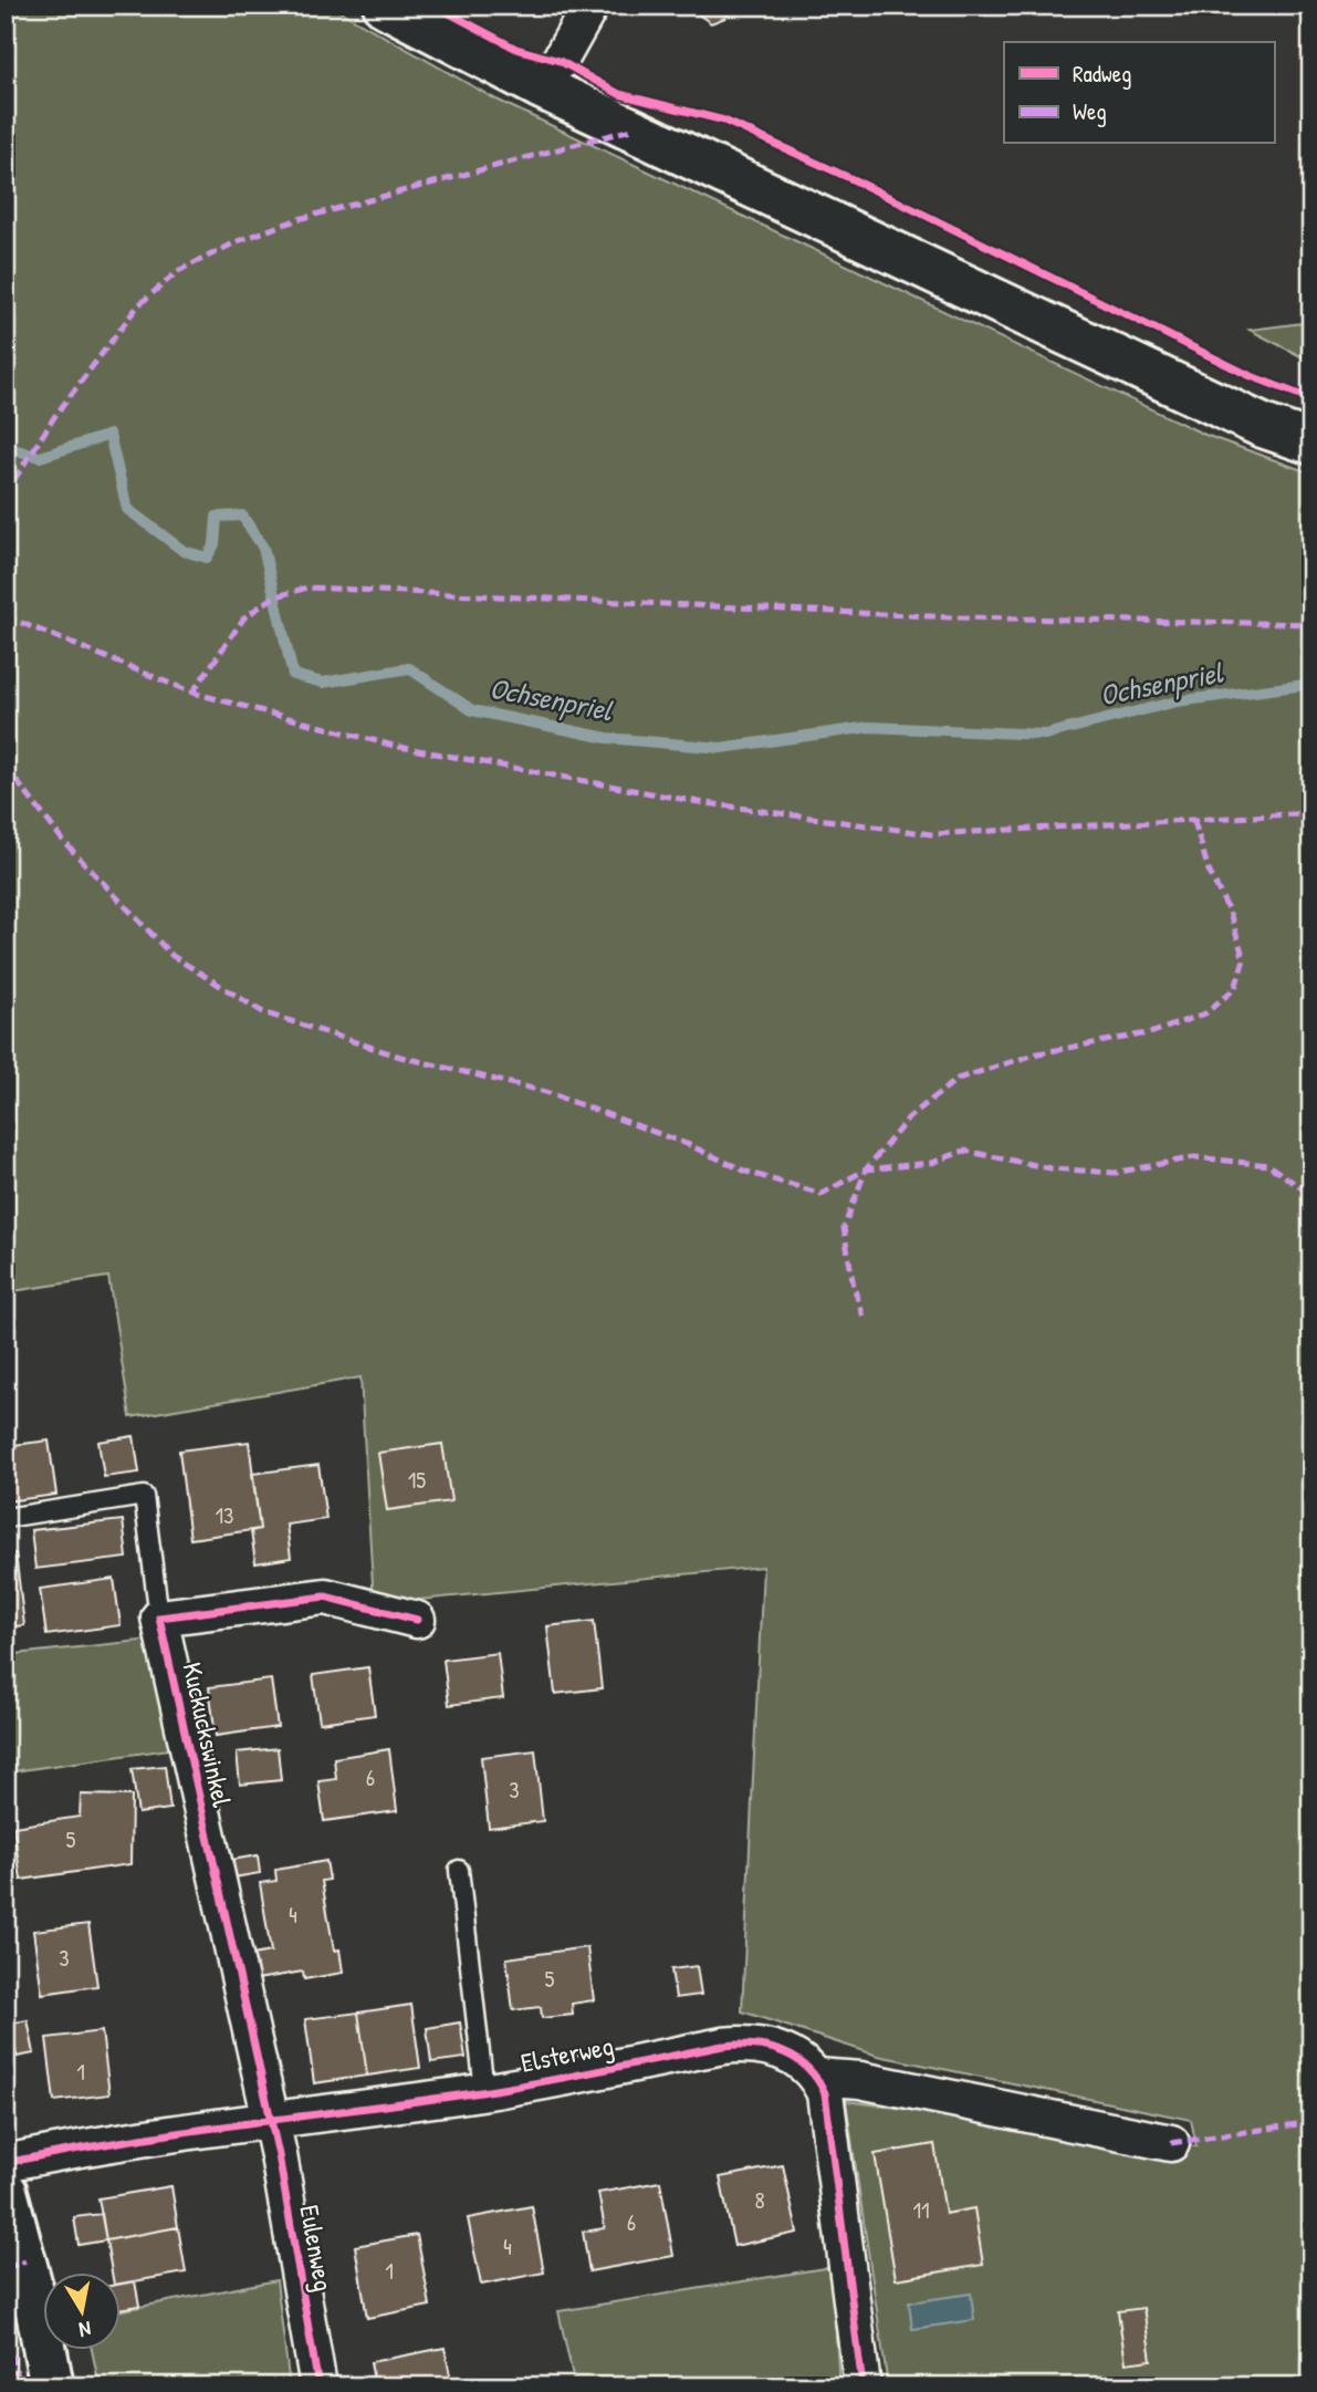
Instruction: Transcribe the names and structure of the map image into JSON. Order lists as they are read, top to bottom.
{
  "streets": {
    "street": ["Kuckuckswinkel", "Elsterweg", "Eulenweg"]
  },
  "crossings": [
    ["Kuckuckswinkel", "Elsterweg"],
    ["Kuckuckswinkel", "Eulenweg"],
    ["Elsterweg", "Eulenweg"]
  ],
  "water": ["Ochsenpriel"],
  "house_numbers": [
    "15",
    "13",
    "6",
    "3",
    "5",
    "4",
    "3",
    "5",
    "1",
    "8",
    "11",
    "6",
    "4",
    "1"
  ],
  "legend": ["Radweg", "Weg"],
  "north": "bottom"
}
